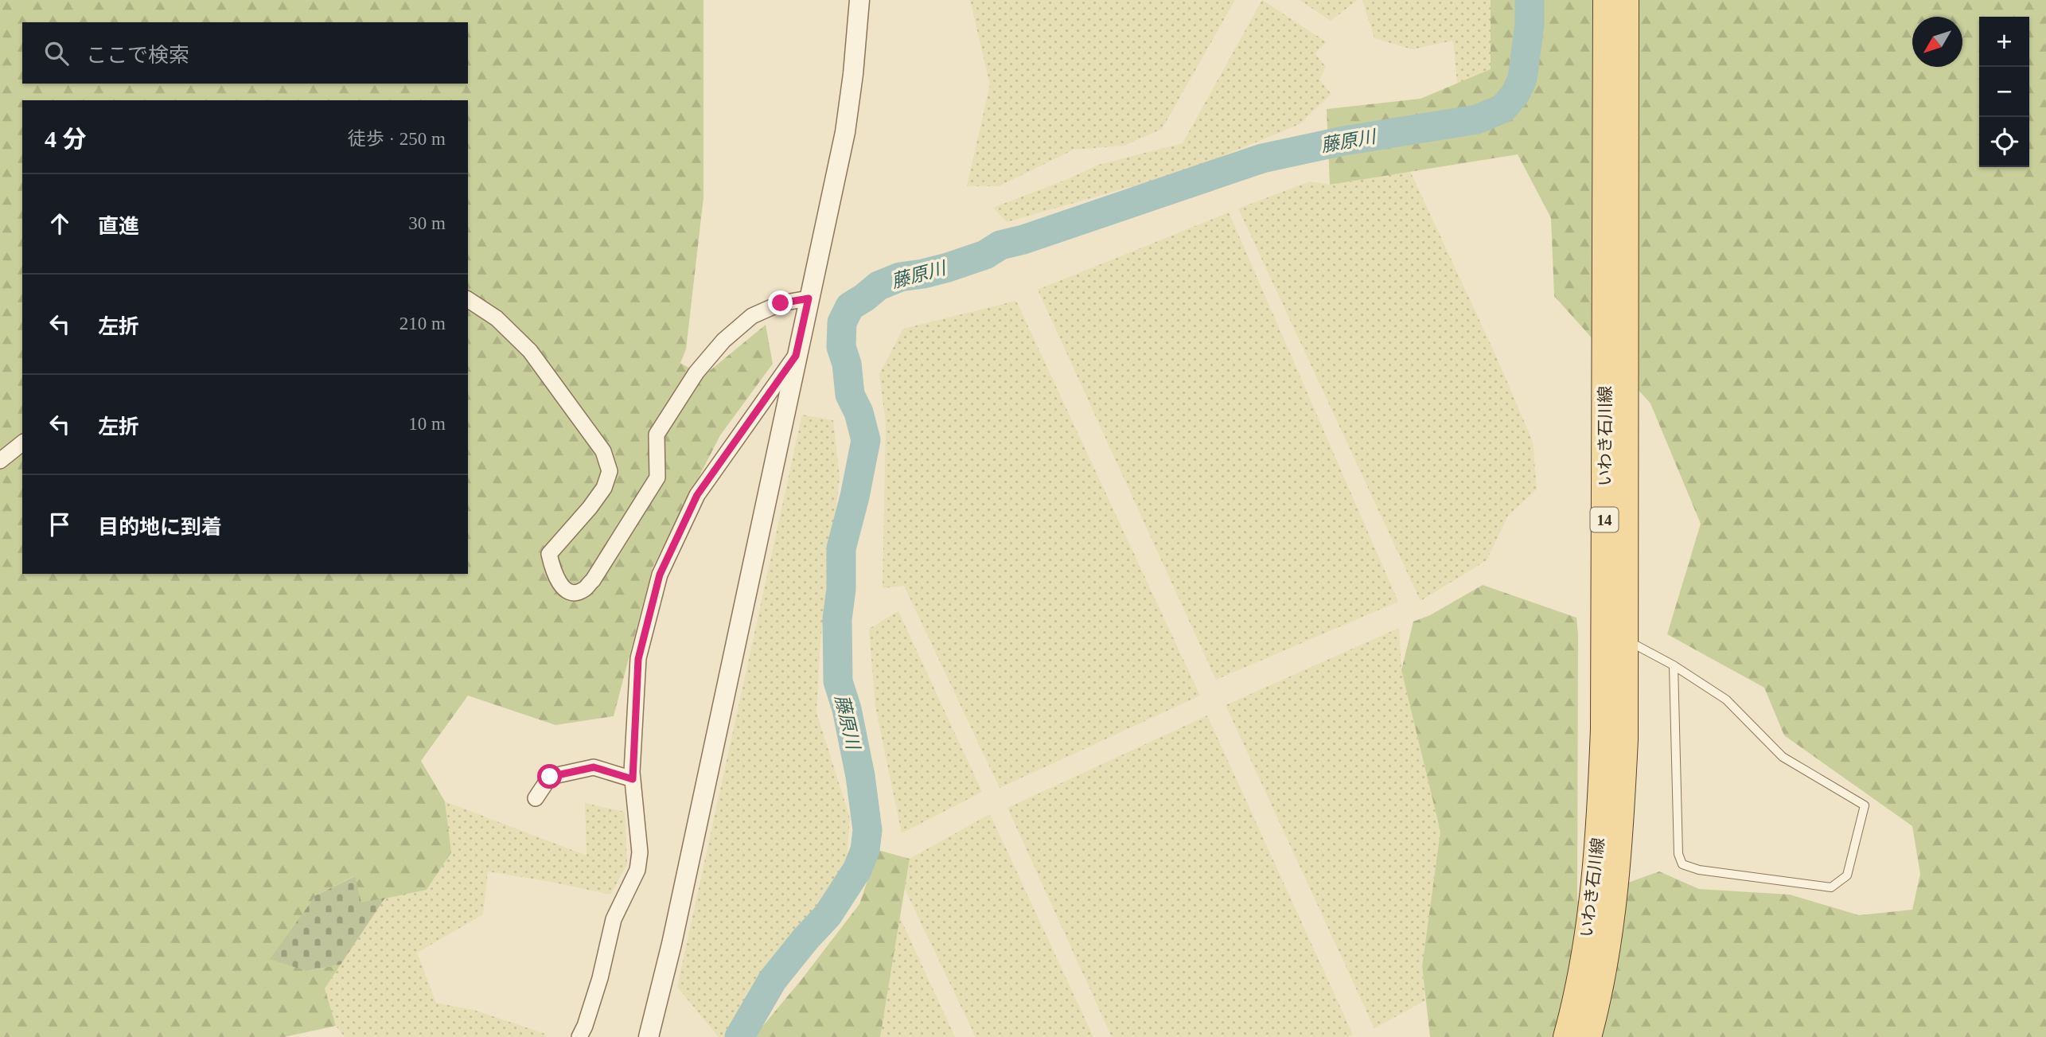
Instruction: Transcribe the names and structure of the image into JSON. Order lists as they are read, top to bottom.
{
  "streets": {
    "main road": ["いわき石川線", "14"]
  },
  "water": ["藤原川"],
  "north": "bottom left",
  "page": {
    "map_buttons": ["+", "−"],
    "search": "ここで検索",
    "heading": ["4 分", "徒歩 · 250 m"],
    "list": [
      ["直進", "30 m"],
      ["左折", "210 m"],
      ["左折", "10 m"],
      "目的地に到着"
    ]
  }
}
